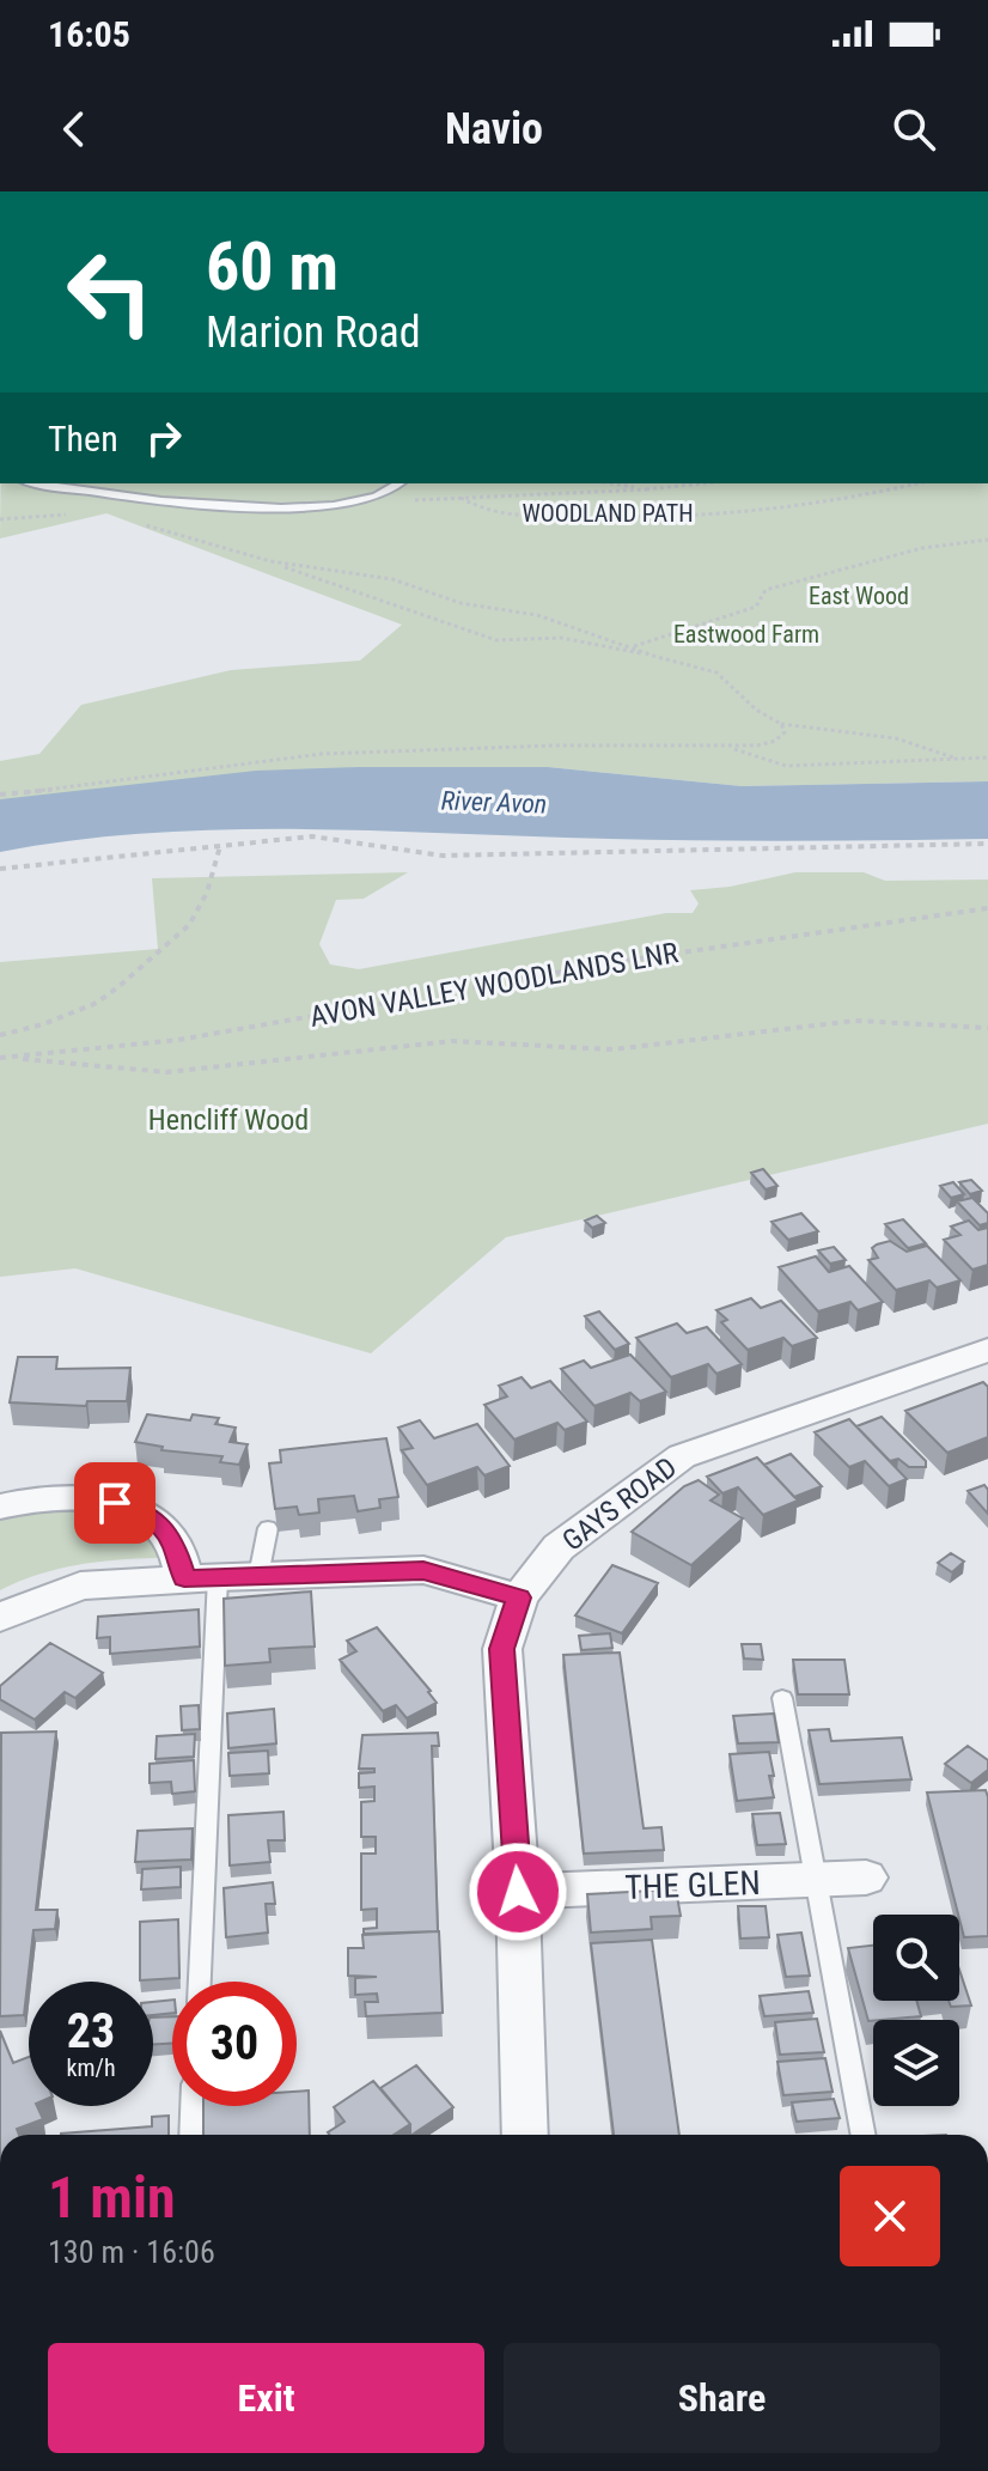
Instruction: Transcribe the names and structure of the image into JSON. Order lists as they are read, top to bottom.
{
  "streets": {
    "street": ["GAYS ROAD", "THE GLEN"],
    "path": ["WOODLAND PATH", "AVON VALLEY WOODLANDS LNR"]
  },
  "crossings": [
    ["GAYS ROAD", "THE GLEN"]
  ],
  "water": ["River Avon"],
  "parks": ["East Wood", "Eastwood Farm", "Hencliff Wood"],
  "page": {
    "status": "16:05",
    "header": "Navio",
    "turn": ["60 m", "Marion Road"],
    "then": "Then",
    "speed": "23 km/h",
    "limit": "30",
    "heading": ["1 min", "130 m · 16:06"],
    "buttons": ["Exit", "Share"]
  }
}
